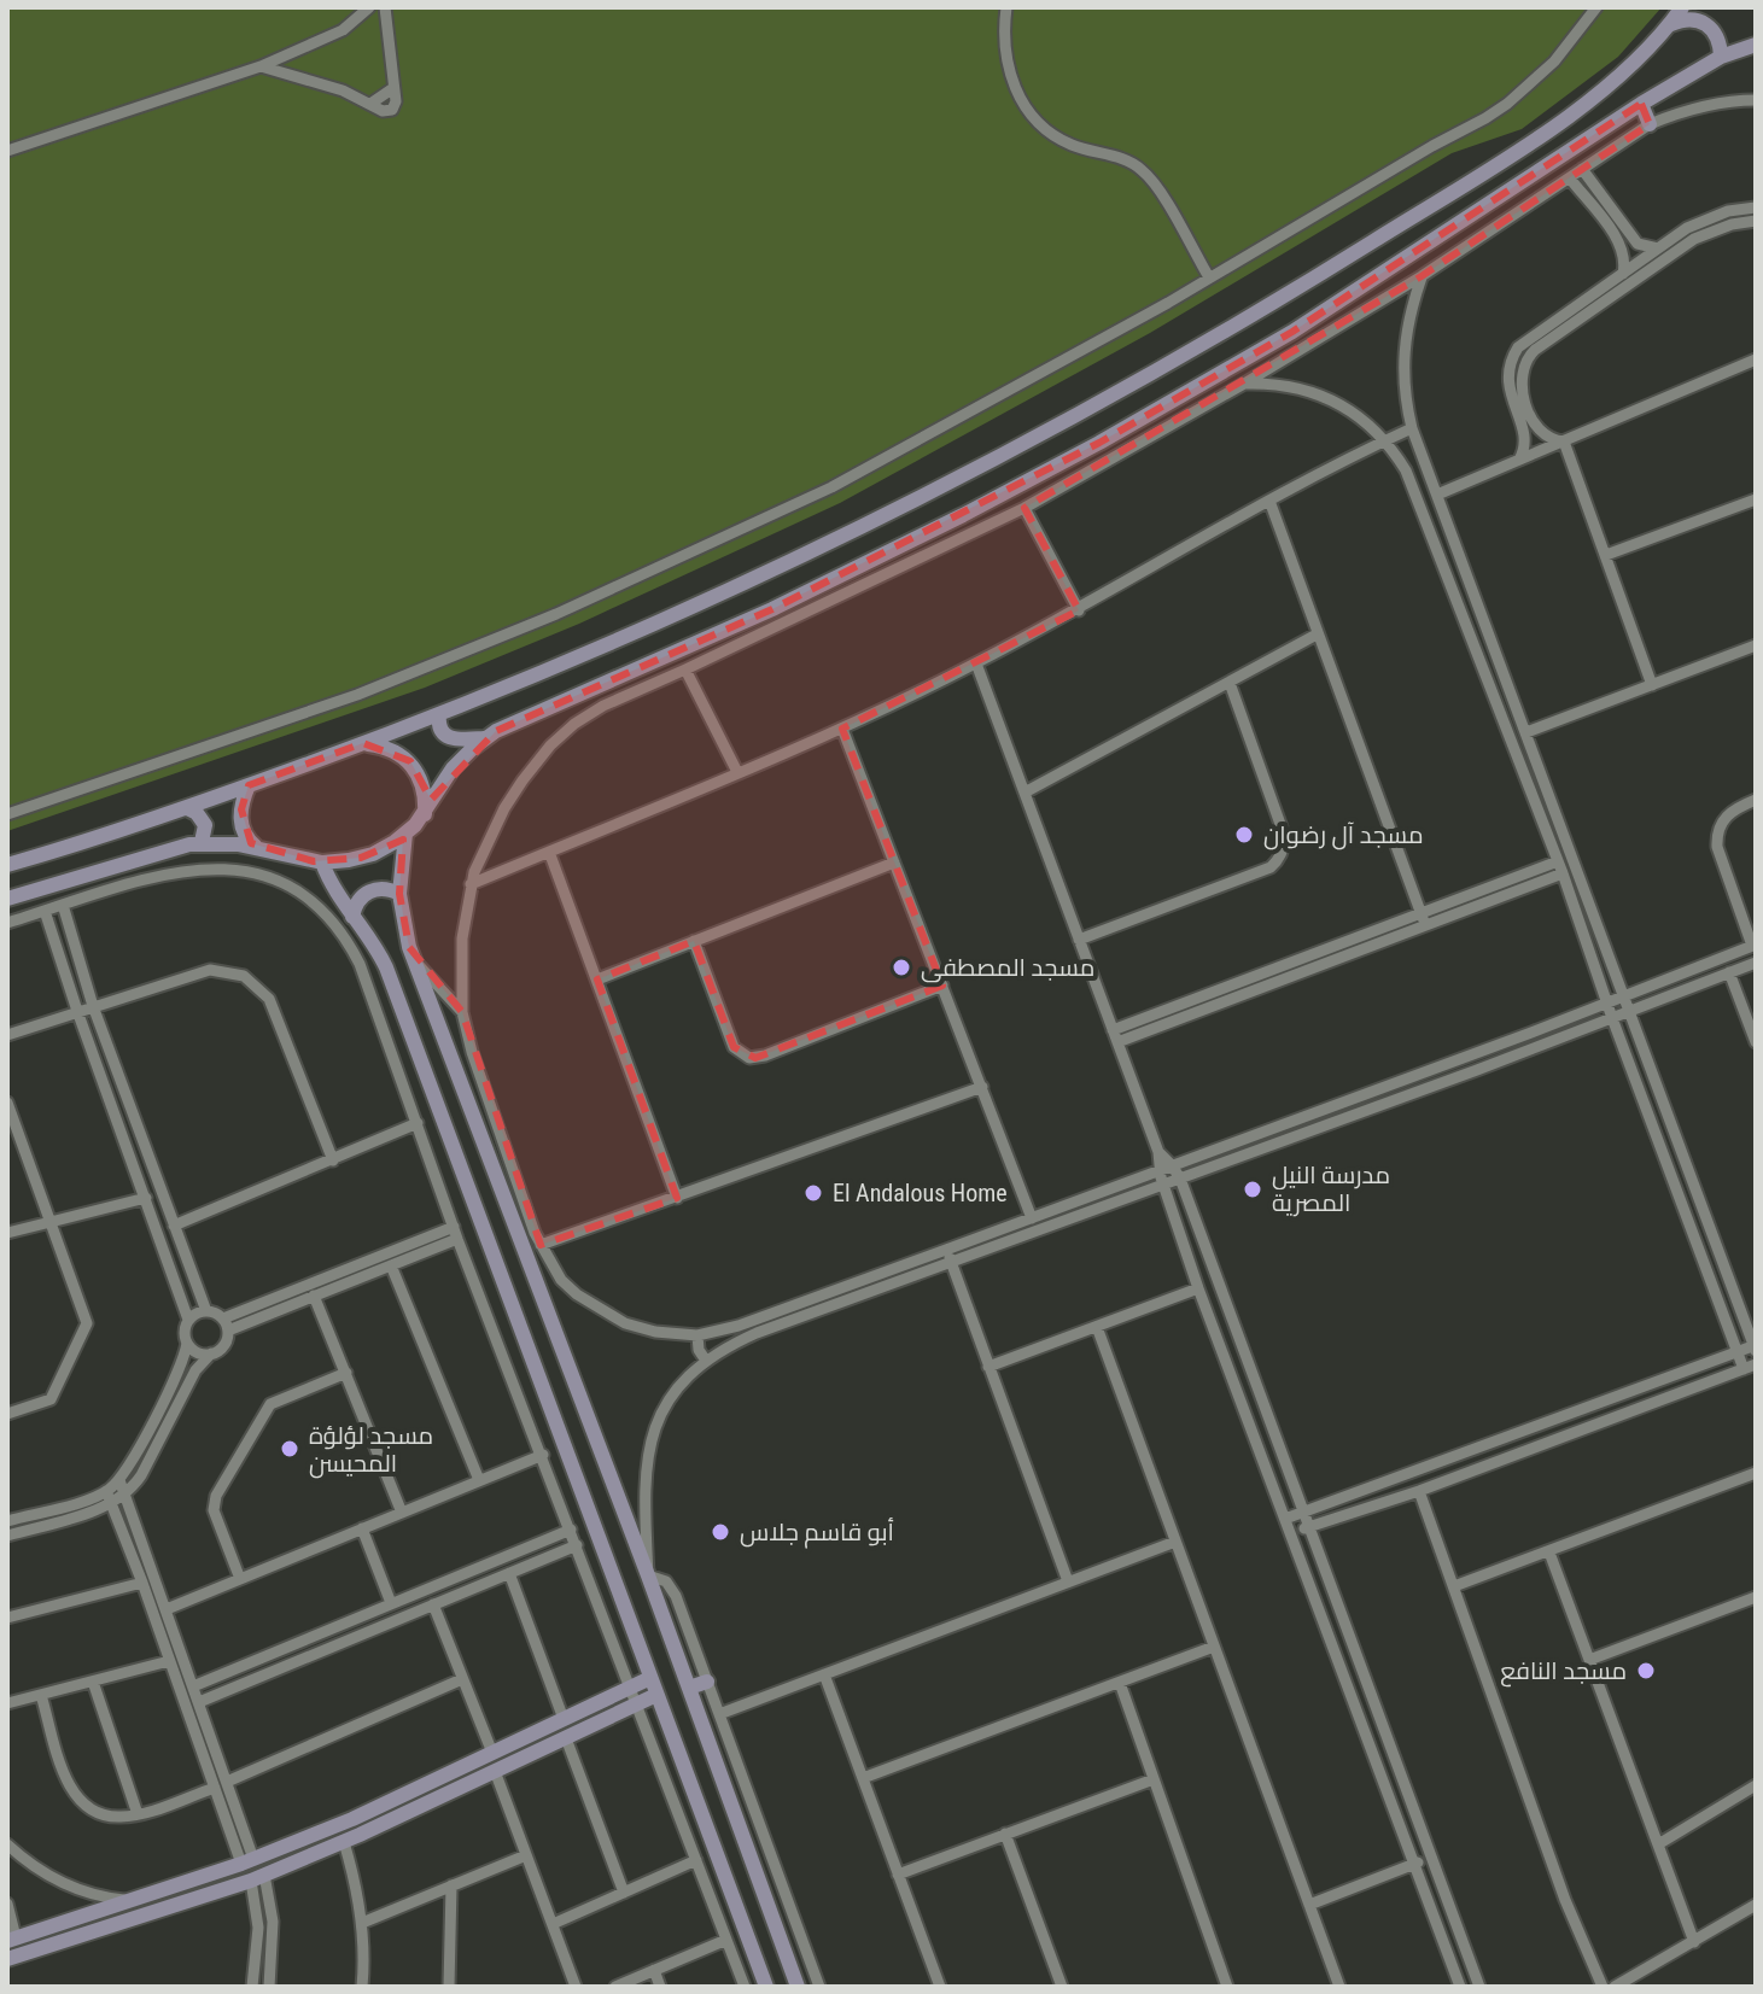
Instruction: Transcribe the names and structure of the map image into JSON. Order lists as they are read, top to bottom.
{
  "places": [
    "مسجد آل رضوان",
    "مسجد المصطفى",
    "مدرسة النيل المصرية",
    "El Andalous Home",
    "مسجد لؤلؤة المحيسن",
    "أبو قاسم جلاس",
    "مسجد النافع"
  ]
}
